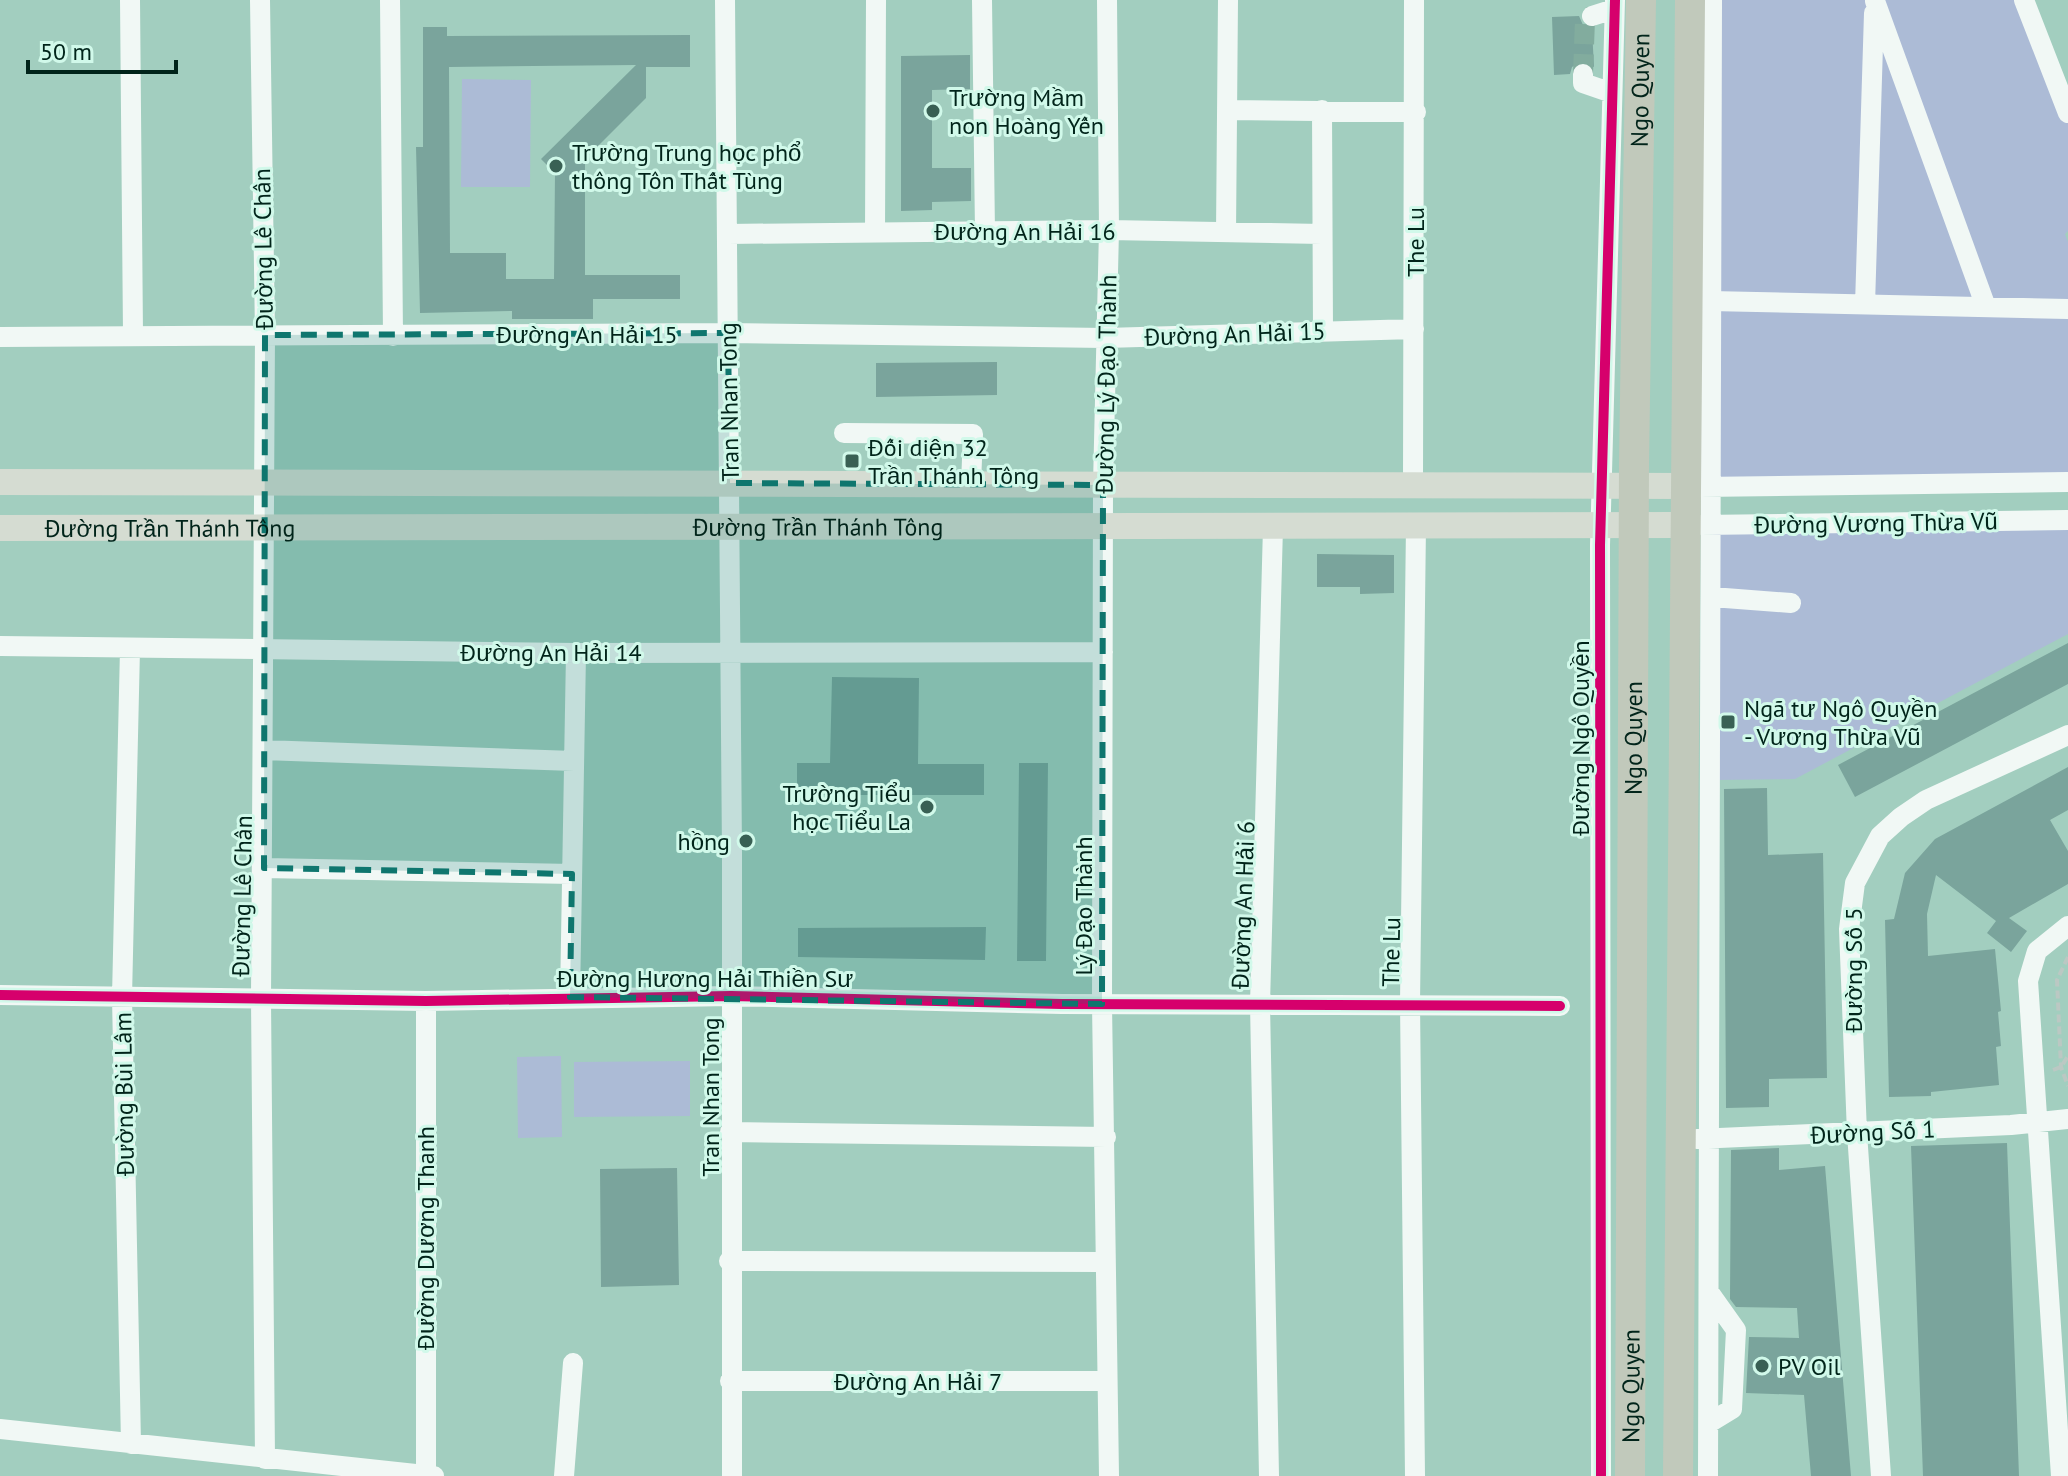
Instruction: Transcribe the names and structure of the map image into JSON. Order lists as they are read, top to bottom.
{
  "streets": {
    "highway": ["Ngo Quyen"],
    "main road": ["Đường Trần Thánh Tông"],
    "street": [
      "Đường An Hải 16",
      "The Lu",
      "Đường Lê Chân",
      "Đường An Hải 15",
      "Đường Lý Đạo Thành",
      "Tran Nhan Tong",
      "Đường Vương Thừa Vũ",
      "Đường An Hải 14",
      "Đường Ngô Quyền",
      "Đường An Hải 6",
      "Lý Đạo Thành",
      "Đường Số 5",
      "Đường Hương Hải Thiền Sư",
      "Đường Bùi Lâm",
      "Đường Số 1",
      "Đường Dương Thanh",
      "Đường An Hải 7"
    ]
  },
  "crossings": [
    ["Ngo Quyen", "Đường Vương Thừa Vũ"],
    ["Ngo Quyen", "Đường Trần Thánh Tông"],
    ["Ngo Quyen", "Đường Ngô Quyền"],
    ["Ngo Quyen", "Đường Số 1"],
    ["Đường An Hải 16", "Đường Lý Đạo Thành"],
    ["Đường An Hải 16", "Tran Nhan Tong"],
    ["The Lu", "Đường An Hải 15"],
    ["The Lu", "Đường Trần Thánh Tông"],
    ["The Lu", "Đường Hương Hải Thiền Sư"],
    ["Đường Lê Chân", "Đường An Hải 15"],
    ["Đường Lê Chân", "Đường Trần Thánh Tông"],
    ["Đường Lê Chân", "Đường An Hải 14"],
    ["Đường Lê Chân", "Đường Hương Hải Thiền Sư"],
    ["Đường An Hải 15", "Đường Lý Đạo Thành"],
    ["Đường An Hải 15", "Tran Nhan Tong"],
    ["Đường Lý Đạo Thành", "Đường Trần Thánh Tông"],
    ["Đường Lý Đạo Thành", "Lý Đạo Thành"],
    ["Tran Nhan Tong", "Đường Trần Thánh Tông"],
    ["Tran Nhan Tong", "Đường An Hải 14"],
    ["Tran Nhan Tong", "Đường Hương Hải Thiền Sư"],
    ["Tran Nhan Tong", "Đường An Hải 7"],
    ["Đường Vương Thừa Vũ", "Đường Trần Thánh Tông"],
    ["Đường Trần Thánh Tông", "Đường Ngô Quyền"],
    ["Đường Trần Thánh Tông", "Đường An Hải 6"],
    ["Đường Trần Thánh Tông", "Lý Đạo Thành"],
    ["Đường An Hải 14", "Lý Đạo Thành"],
    ["Đường An Hải 14", "Đường Bùi Lâm"],
    ["Đường An Hải 6", "Đường Hương Hải Thiền Sư"],
    ["Lý Đạo Thành", "Đường Hương Hải Thiền Sư"],
    ["Lý Đạo Thành", "Đường An Hải 7"],
    ["Đường Số 5", "Đường Số 1"],
    ["Đường Hương Hải Thiền Sư", "Đường Bùi Lâm"],
    ["Đường Hương Hải Thiền Sư", "Đường Dương Thanh"]
  ],
  "places": {
    "other": [
      "Trường Mầm non Hoàng Yến",
      "Trường Trung học phổ thông Tôn Thất Tùng",
      "Trường Tiểu học Tiểu La",
      "hồng",
      "PV Oil"
    ],
    "transit": ["Đối diện 32 Trần Thánh Tông", "Ngã tư Ngô Quyền - Vương Thừa Vũ"]
  },
  "scale_bar": "50 m"
}
